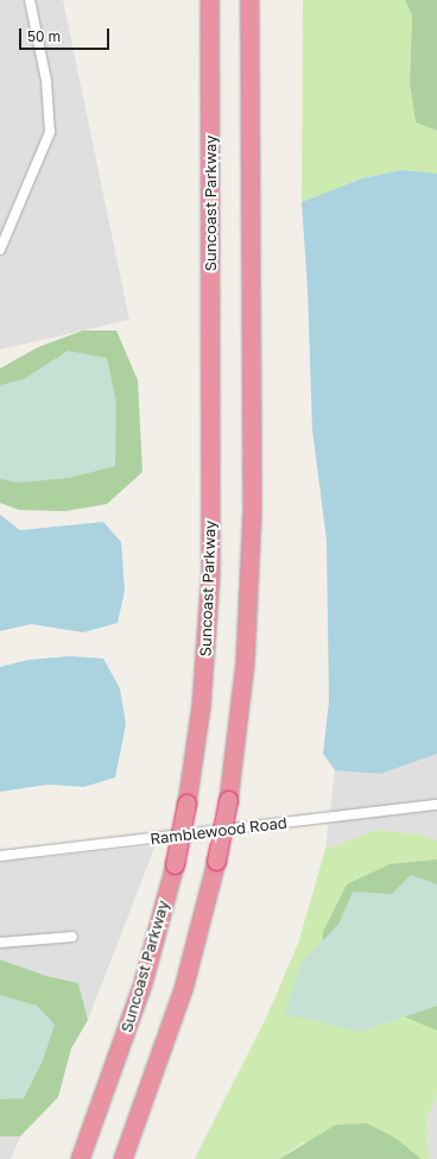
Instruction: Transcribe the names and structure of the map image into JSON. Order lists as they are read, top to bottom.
{
  "streets": {
    "highway": ["Suncoast Parkway"],
    "street": ["Ramblewood Road"]
  },
  "scale_bar": "50 m"
}
